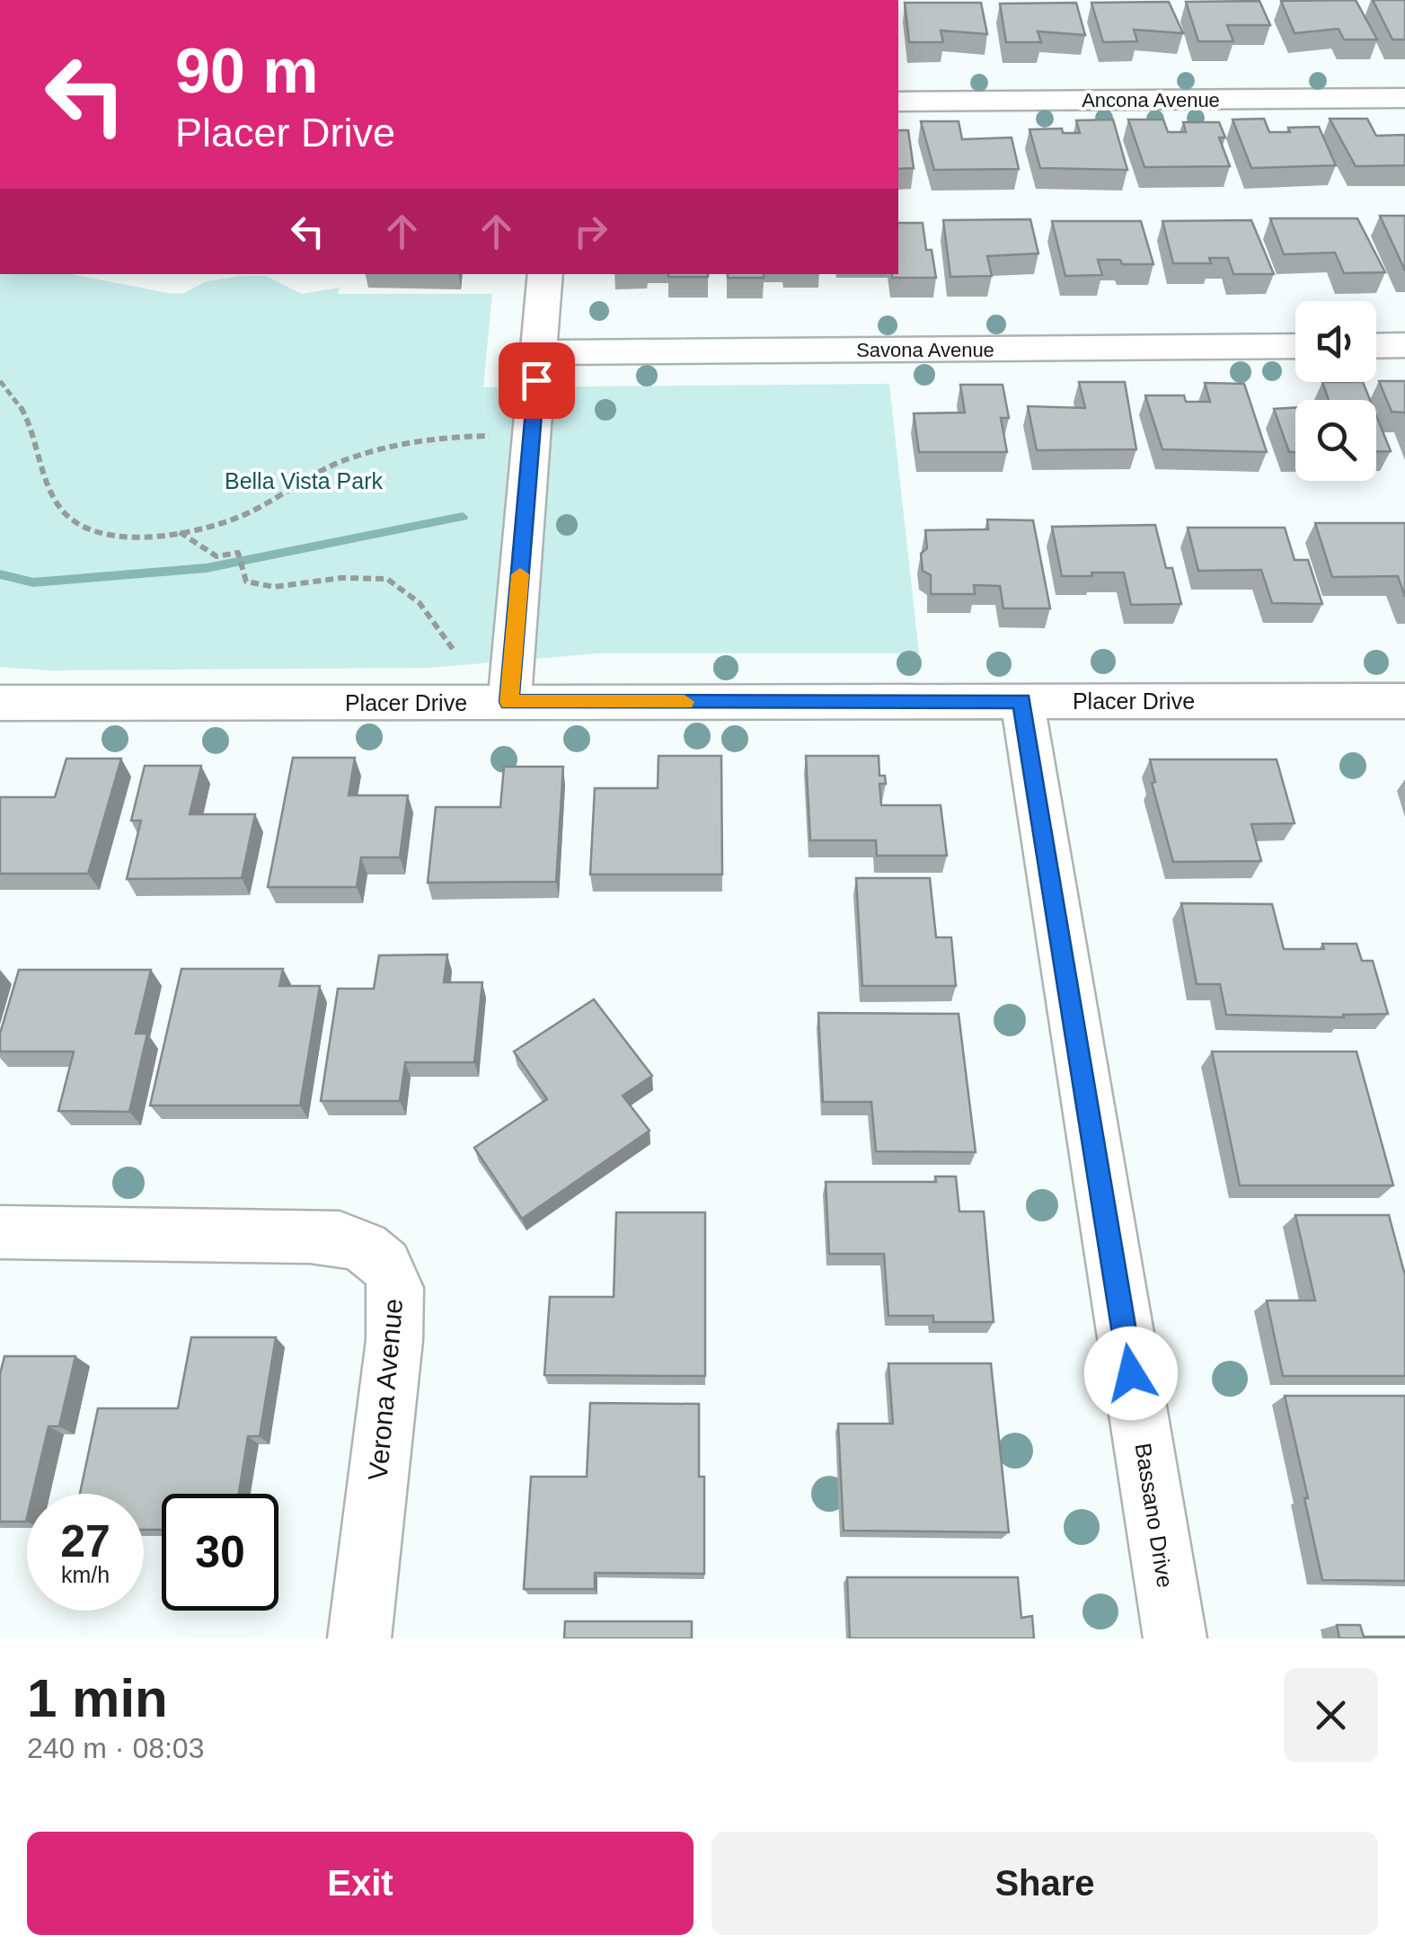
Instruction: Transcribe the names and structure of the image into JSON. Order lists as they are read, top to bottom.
{
  "streets": {
    "street": [
      "Ancona Avenue",
      "Savona Avenue",
      "Placer Drive",
      "Verona Avenue",
      "Bassano Drive"
    ]
  },
  "crossings": [
    ["Placer Drive", "Bassano Drive"]
  ],
  "parks": ["Bella Vista Park"],
  "page": {
    "turn": ["90 m", "Placer Drive"],
    "speed": "27 km/h",
    "limit": "30",
    "heading": ["1 min", "240 m · 08:03"],
    "buttons": ["Exit", "Share"]
  }
}
